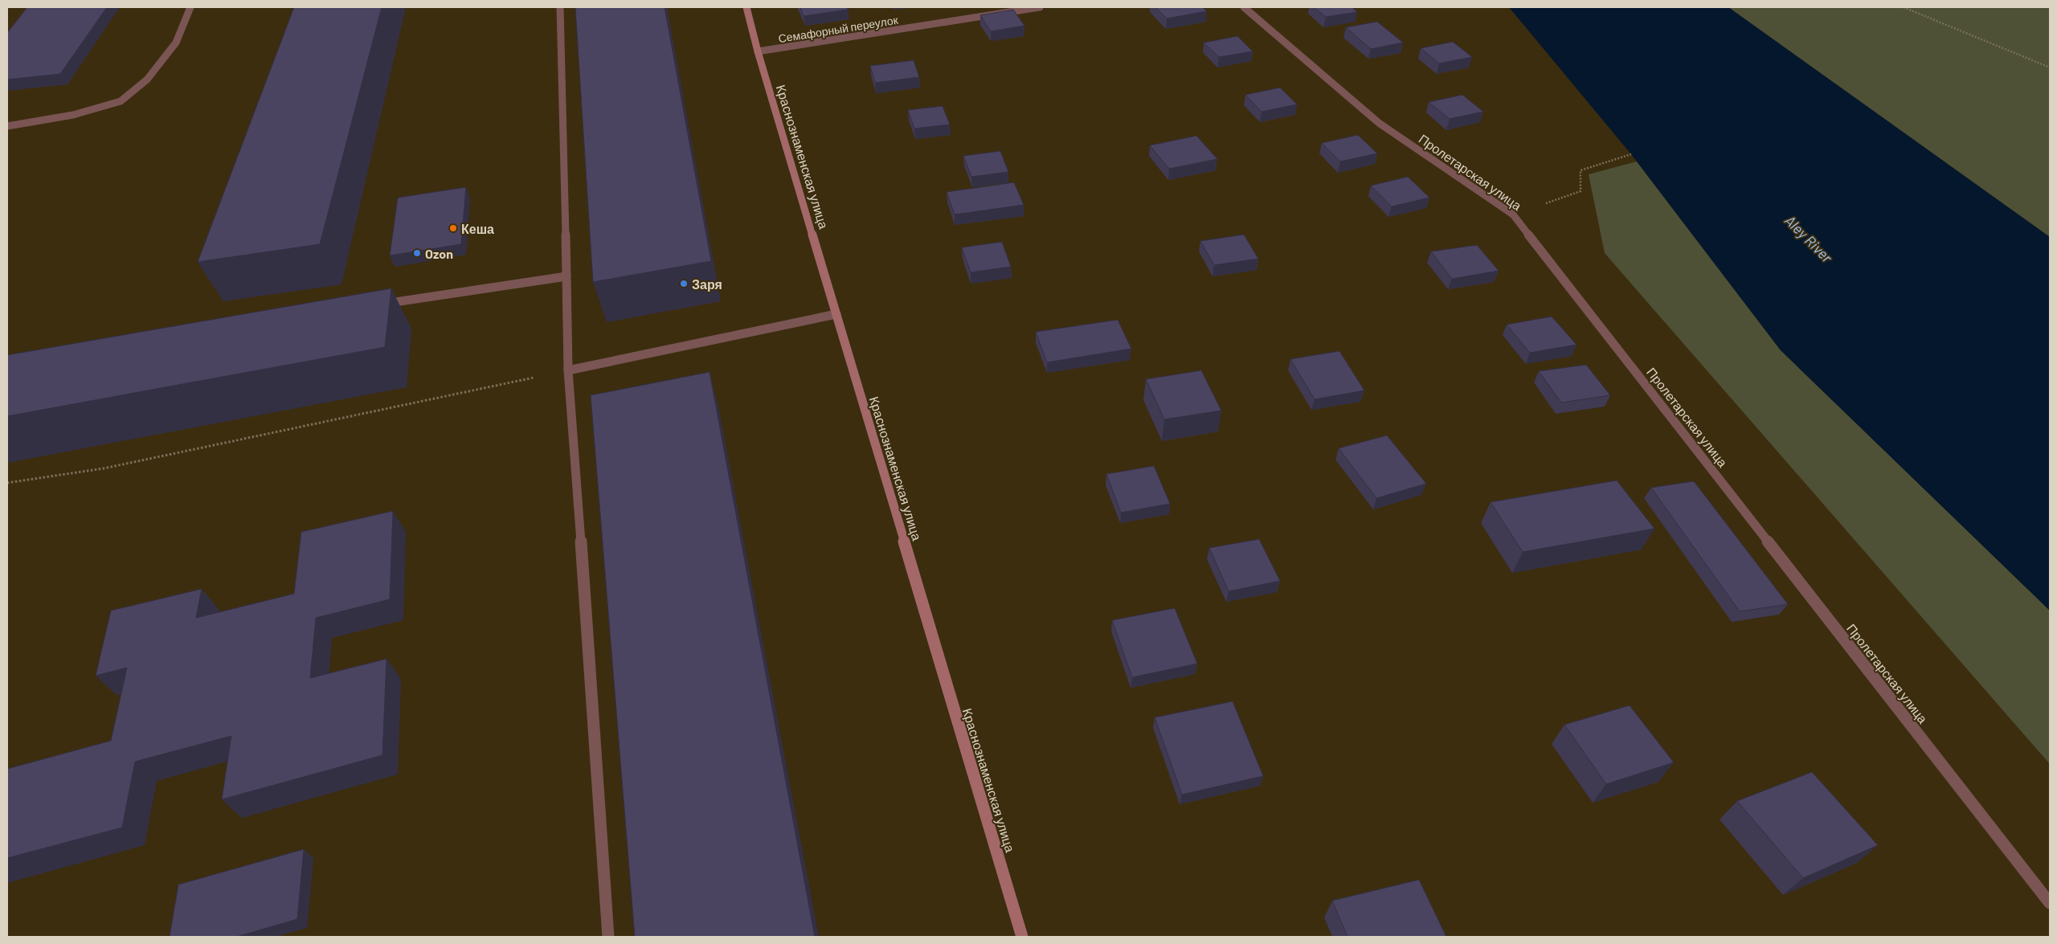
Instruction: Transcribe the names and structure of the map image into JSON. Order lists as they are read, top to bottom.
{
  "streets": {
    "street": ["Семафорный переулок", "Краснознаменская улица", "Пролетарская улица"]
  },
  "crossings": [
    ["Семафорный переулок", "Краснознаменская улица"]
  ],
  "water": ["Aley River"],
  "places": ["Кеша", "Ozon", "Заря"]
}
